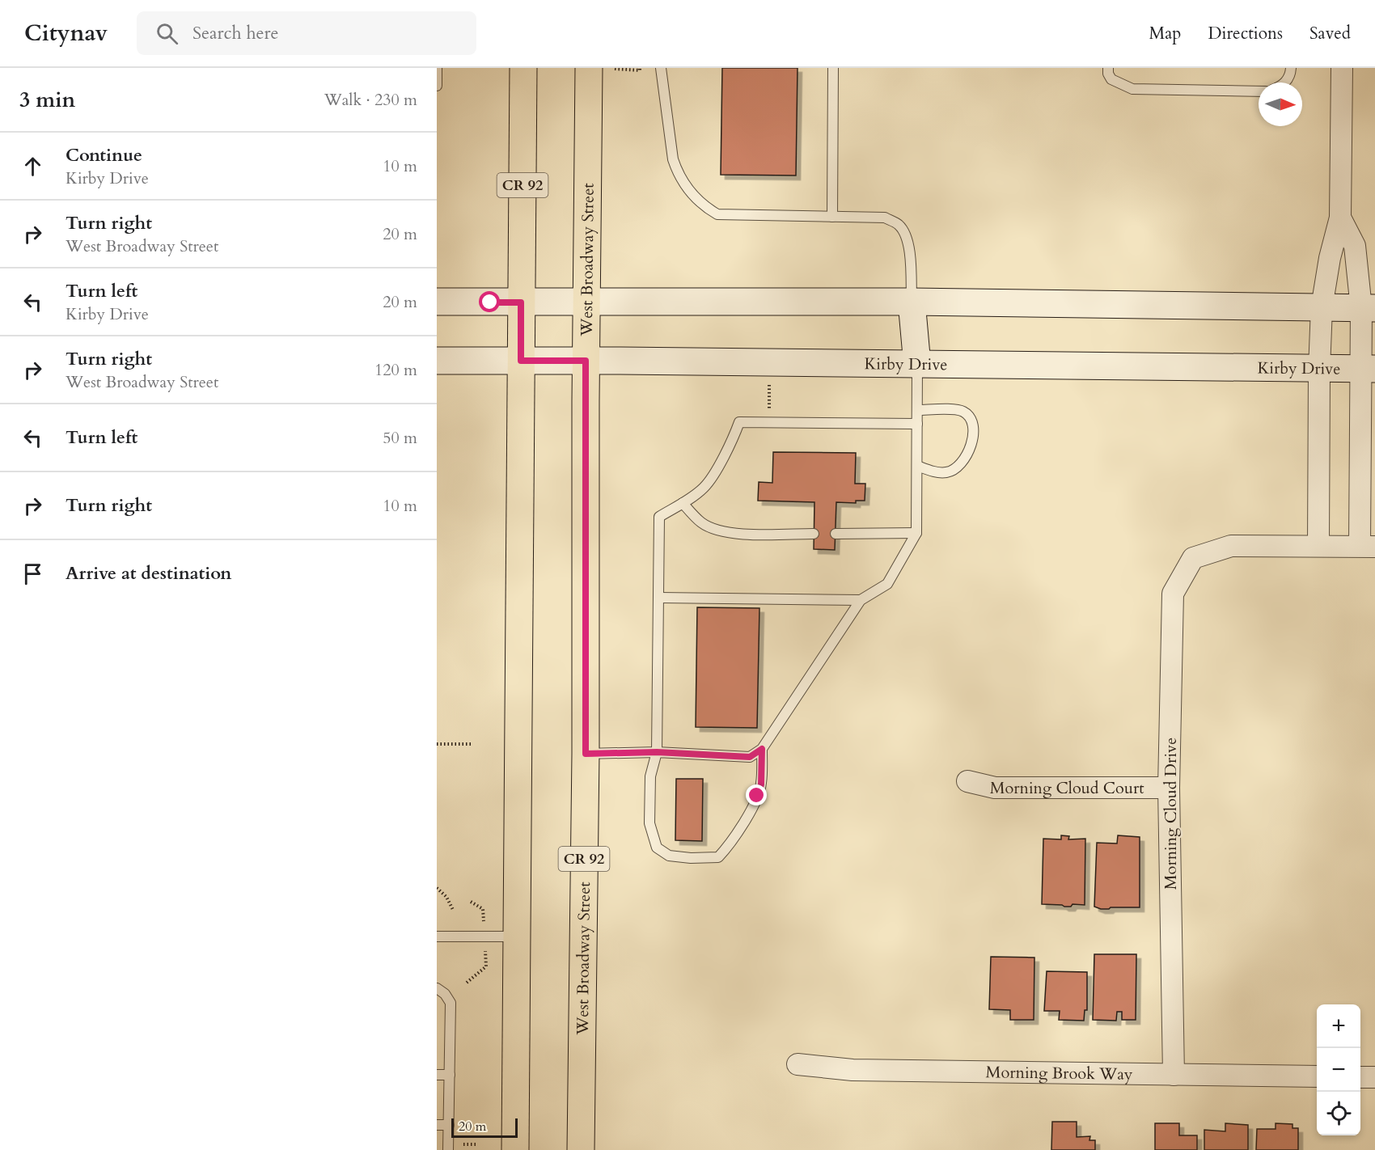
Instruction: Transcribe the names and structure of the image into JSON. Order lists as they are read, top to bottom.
{
  "streets": {
    "main road": ["CR 92", "West Broadway Street", "Kirby Drive"],
    "street": ["Morning Cloud Court", "Morning Cloud Drive", "Morning Brook Way"]
  },
  "crossings": [
    ["CR 92", "Kirby Drive"],
    ["West Broadway Street", "Kirby Drive"],
    ["Morning Cloud Court", "Morning Cloud Drive"],
    ["Morning Cloud Drive", "Morning Brook Way"]
  ],
  "scale_bar": "20 m",
  "north": "right",
  "page": {
    "header": "Citynav",
    "search": "Search here",
    "nav": ["Map", "Directions", "Saved"],
    "heading": ["3 min", "Walk · 230 m"],
    "list": [
      ["Continue", "Kirby Drive", "10 m"],
      ["Turn right", "West Broadway Street", "20 m"],
      ["Turn left", "Kirby Drive", "20 m"],
      ["Turn right", "West Broadway Street", "120 m"],
      ["Turn left", "50 m"],
      ["Turn right", "10 m"],
      "Arrive at destination"
    ],
    "map_buttons": ["+", "−"],
    "scale": "20 m"
  }
}
